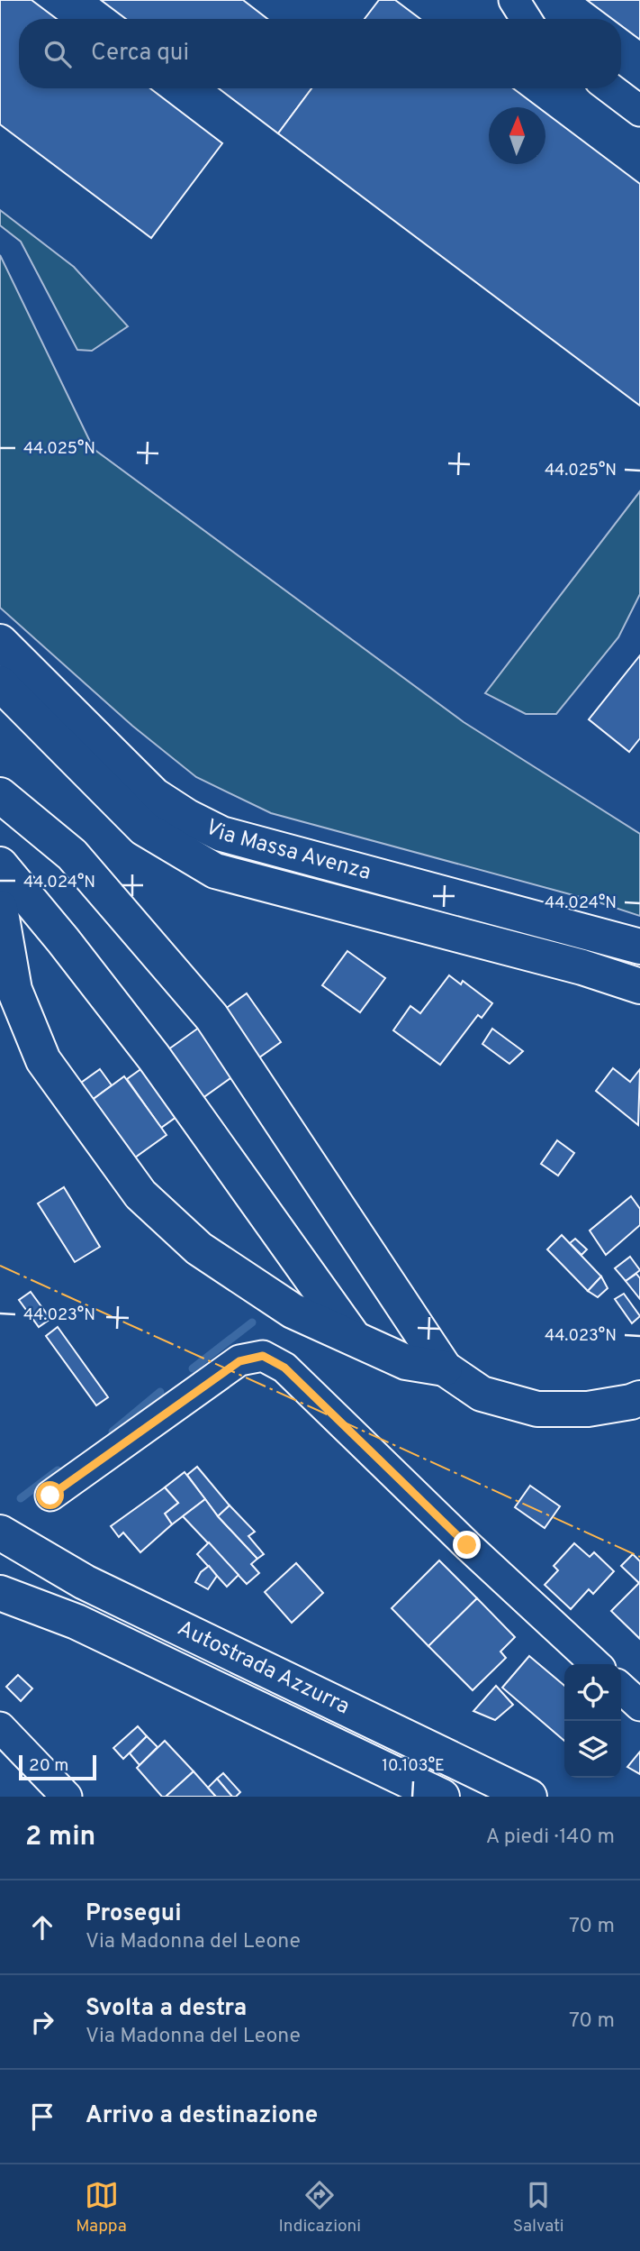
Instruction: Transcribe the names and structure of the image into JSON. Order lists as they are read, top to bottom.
{
  "streets": {
    "main road": ["Via Massa Avenza", "Autostrada Azzurra"]
  },
  "scale_bar": "20 m",
  "north": "top",
  "page": {
    "search": "Cerca qui",
    "scale": "20 m",
    "heading": ["2 min", "A piedi · 140 m"],
    "list": [
      ["Prosegui", "Via Madonna del Leone", "70 m"],
      ["Svolta a destra", "Via Madonna del Leone", "70 m"],
      "Arrivo a destinazione"
    ],
    "nav": ["Mappa", "Indicazioni", "Salvati"]
  },
  "coordinates": [
    "44.025°N",
    "44.024°N",
    "44.023°N",
    "10.103°E"
  ]
}
